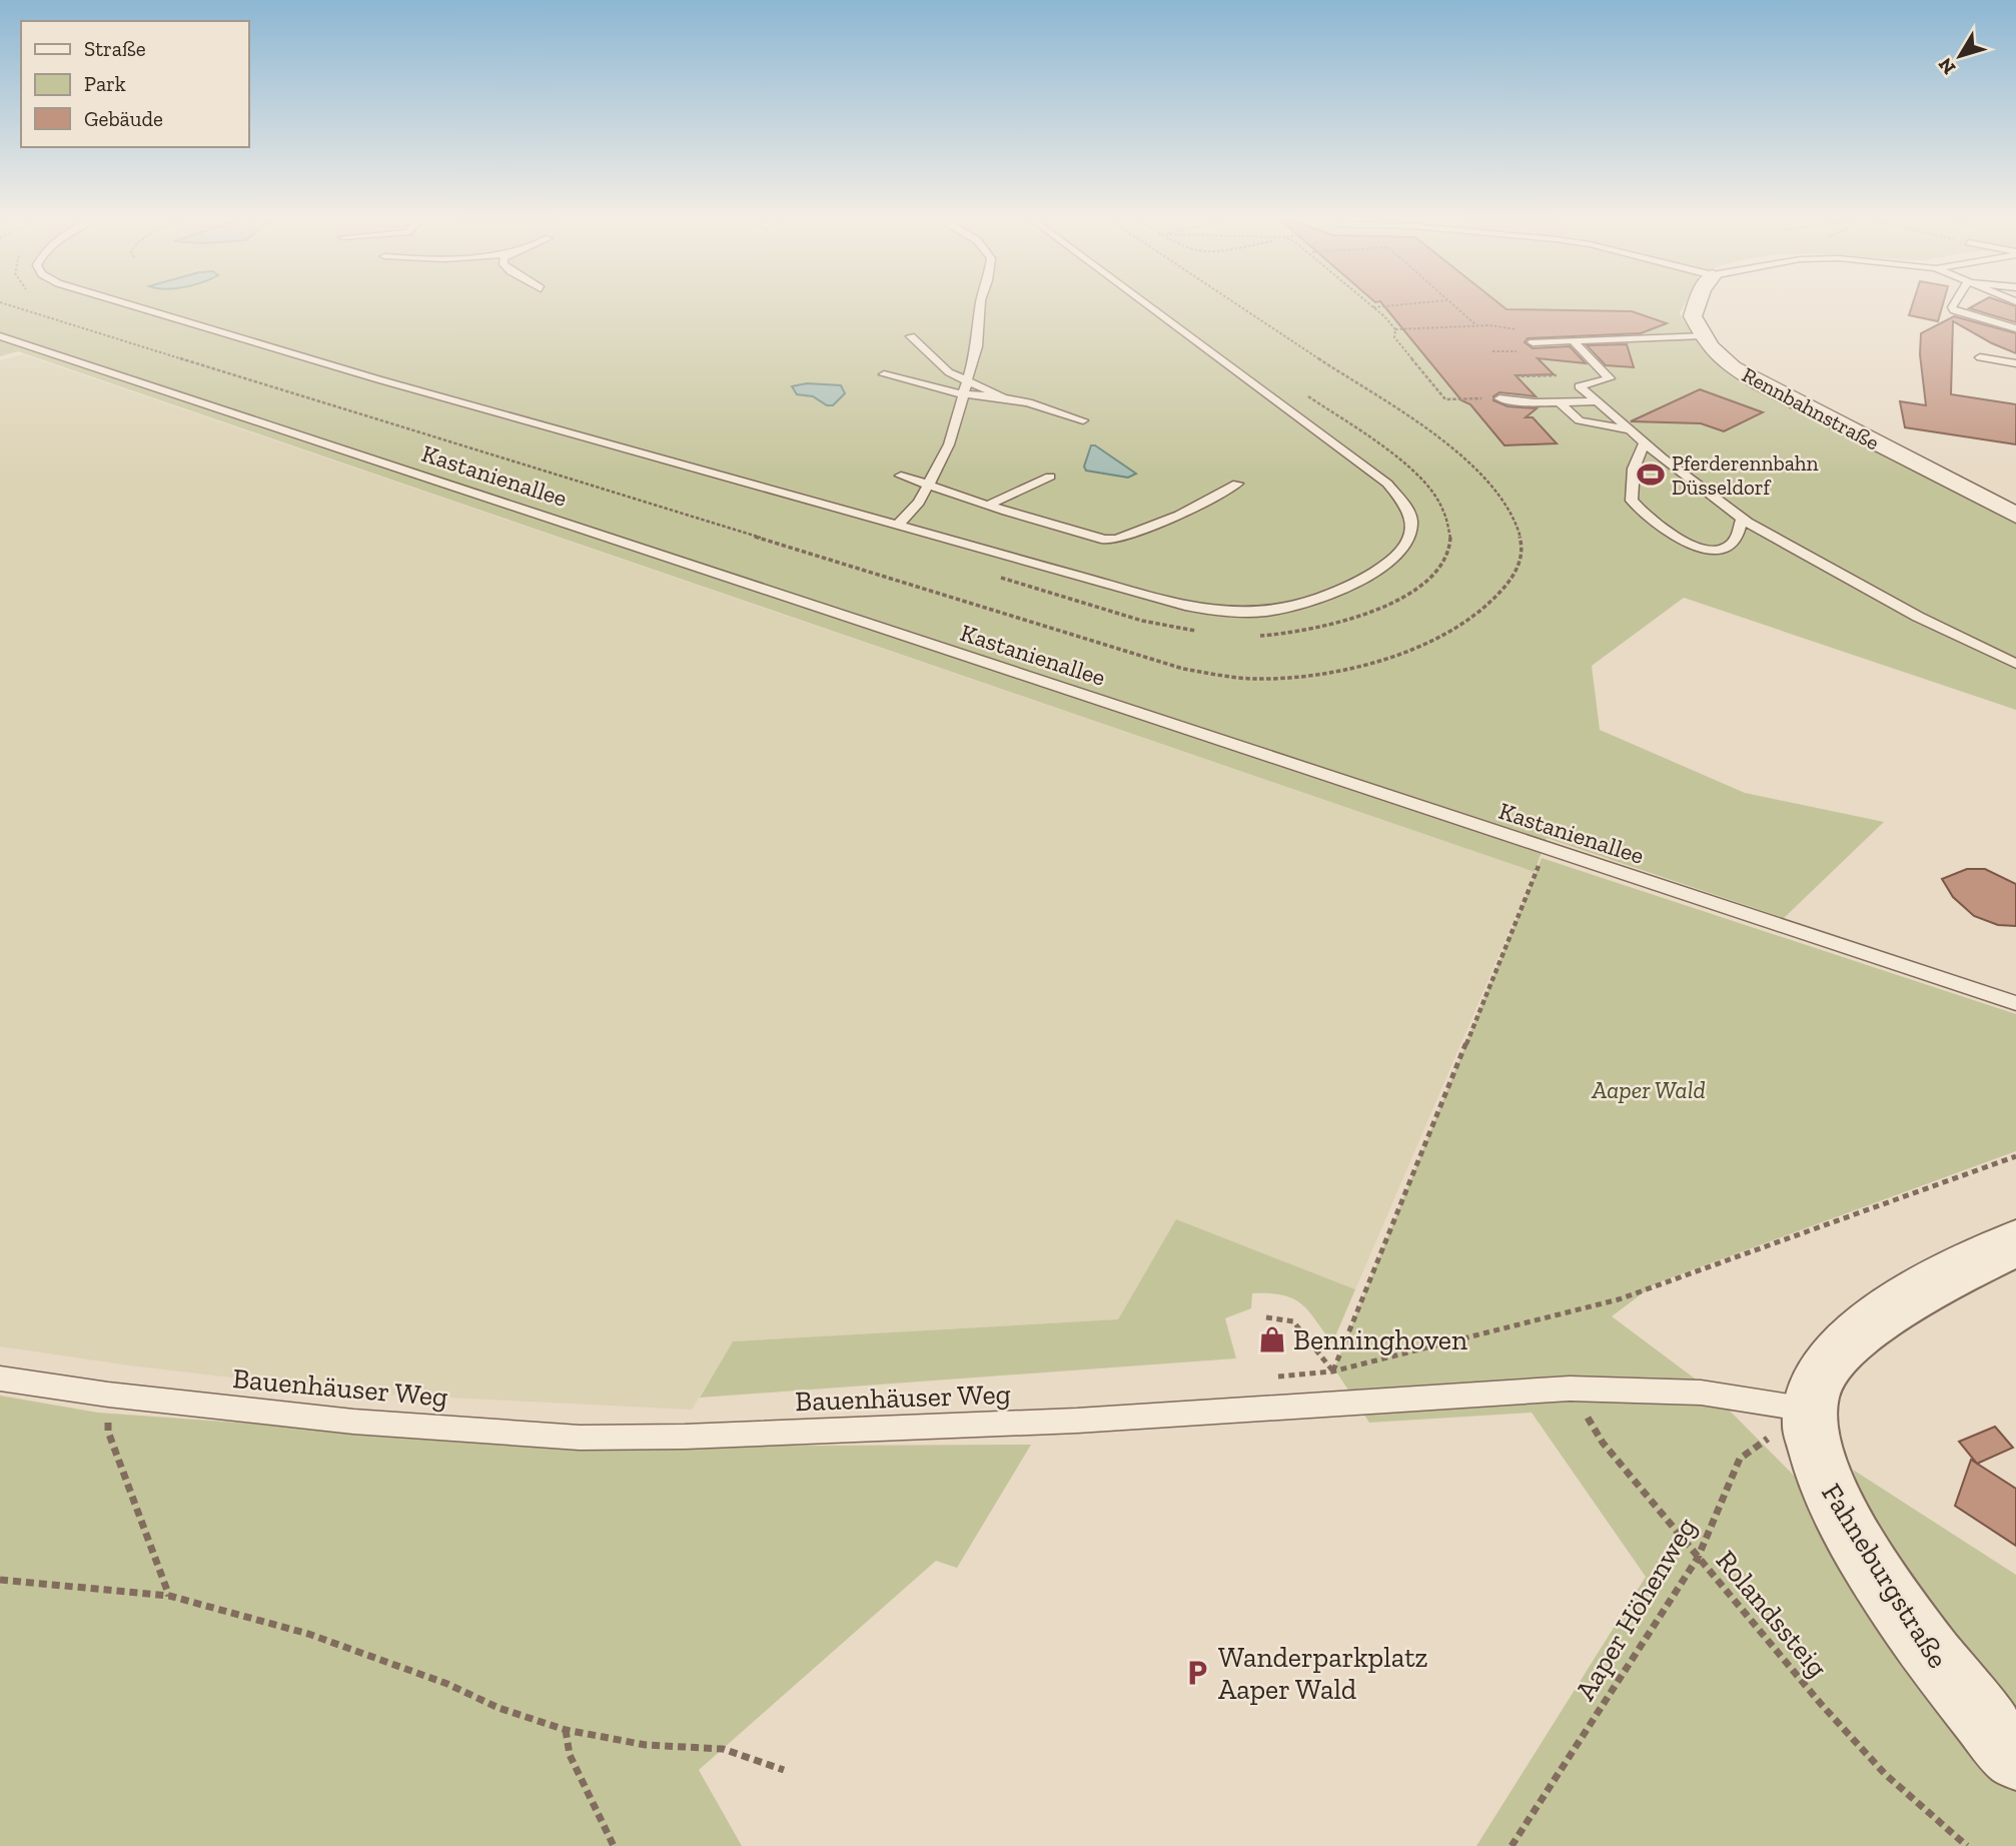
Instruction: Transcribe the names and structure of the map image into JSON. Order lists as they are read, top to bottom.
{
  "streets": {
    "street": ["Rennbahnstraße", "Fahneburgstraße"],
    "lane": ["Kastanienallee", "Bauenhäuser Weg"],
    "path": ["Aaper Höhenweg", "Rolandssteig"]
  },
  "crossings": [
    ["Bauenhäuser Weg", "Fahneburgstraße"],
    ["Bauenhäuser Weg", "Aaper Höhenweg"],
    ["Bauenhäuser Weg", "Rolandssteig"],
    ["Fahneburgstraße", "Aaper Höhenweg"],
    ["Aaper Höhenweg", "Rolandssteig"]
  ],
  "parks": ["Aaper Wald"],
  "places": {
    "sports": ["Pferderennbahn Düsseldorf"],
    "shop": ["Benninghoven"],
    "parking": ["Wanderparkplatz Aaper Wald"]
  },
  "legend": ["Straße", "Park", "Gebäude"],
  "north": "bottom left"
}
